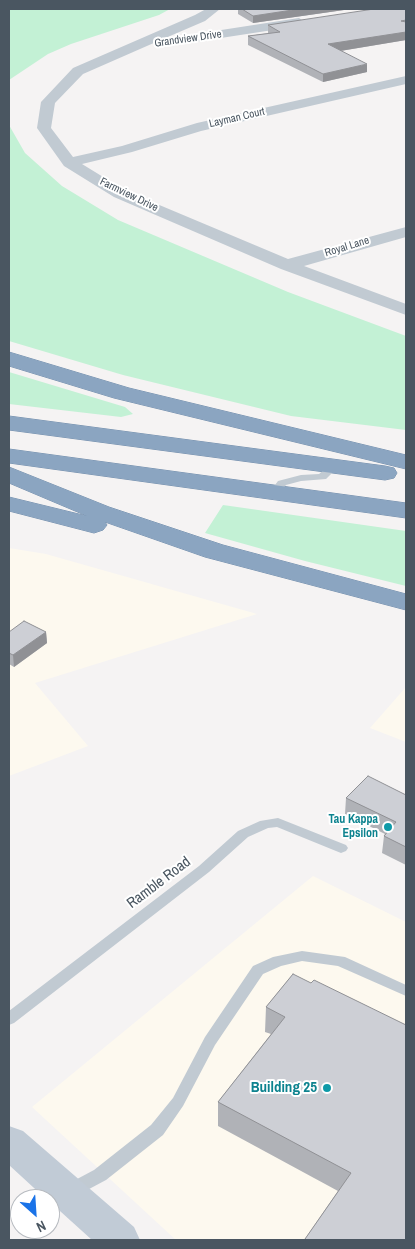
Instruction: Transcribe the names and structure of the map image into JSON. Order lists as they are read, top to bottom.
{
  "streets": {
    "street": [
      "Grandview Drive",
      "Layman Court",
      "Farmview Drive",
      "Royal Lane"
    ],
    "lane": ["Ramble Road"]
  },
  "crossings": [
    ["Grandview Drive", "Farmview Drive"],
    ["Layman Court", "Farmview Drive"],
    ["Farmview Drive", "Royal Lane"]
  ],
  "places": ["Tau Kappa Epsilon", "Building 25"],
  "north": "bottom right"
}
